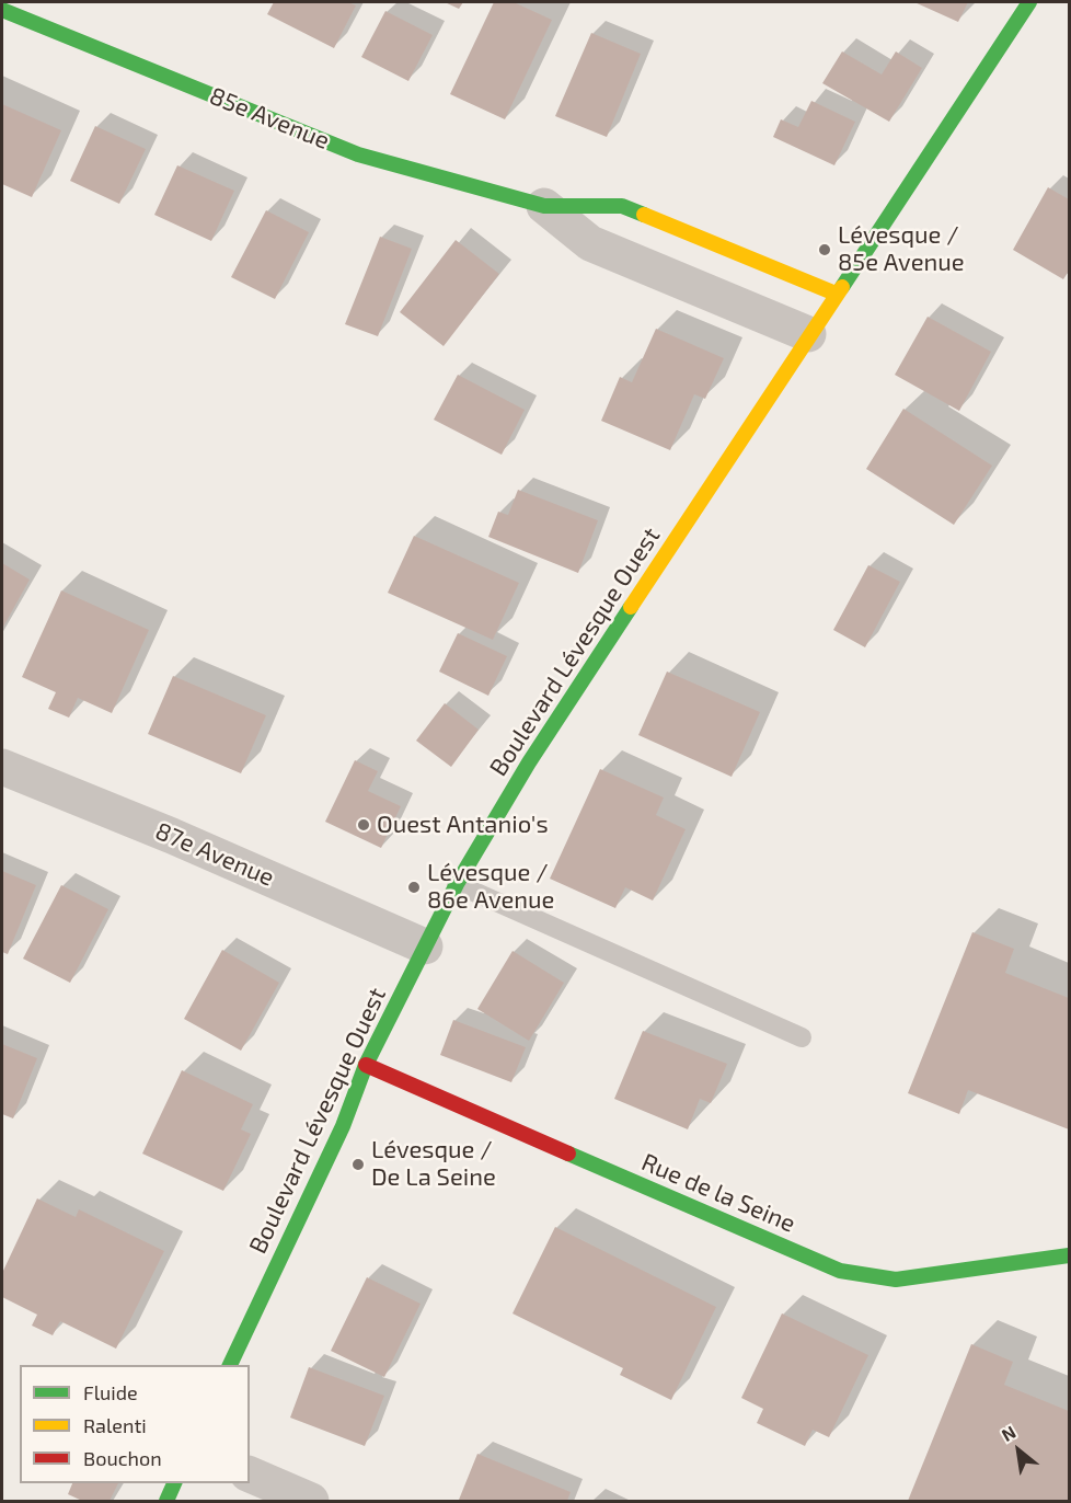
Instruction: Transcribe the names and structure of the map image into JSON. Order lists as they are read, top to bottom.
{
  "streets": {
    "street": [
      "85e Avenue",
      "Boulevard Lévesque Ouest",
      "87e Avenue",
      "Rue de la Seine"
    ]
  },
  "crossings": [
    ["85e Avenue", "Boulevard Lévesque Ouest"],
    ["Boulevard Lévesque Ouest", "87e Avenue"],
    ["Boulevard Lévesque Ouest", "Rue de la Seine"]
  ],
  "places": [
    "Lévesque / 85e Avenue",
    "Ouest Antanio's",
    "Lévesque / 86e Avenue",
    "Lévesque / De La Seine"
  ],
  "legend": ["Fluide", "Ralenti", "Bouchon"],
  "north": "top left"
}
